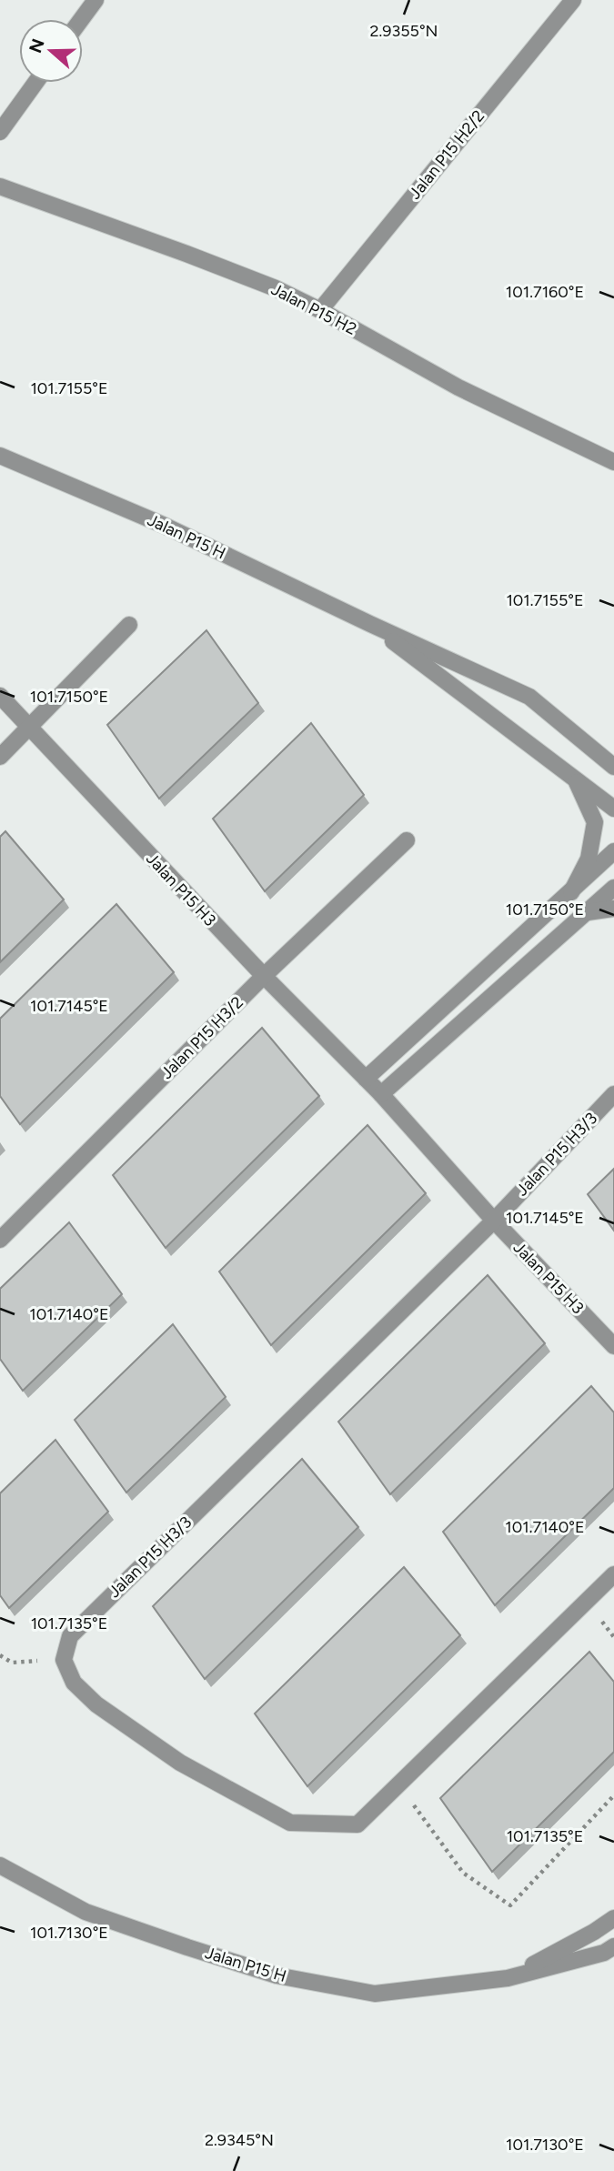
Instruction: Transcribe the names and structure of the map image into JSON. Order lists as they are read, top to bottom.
{
  "streets": {
    "street": [
      "Jalan P15 H2/2",
      "Jalan P15 H2",
      "Jalan P15 H",
      "Jalan P15 H3",
      "Jalan P15 H3/2",
      "Jalan P15 H3/3"
    ]
  },
  "crossings": [
    ["Jalan P15 H2/2", "Jalan P15 H2"],
    ["Jalan P15 H3", "Jalan P15 H3/2"],
    ["Jalan P15 H3", "Jalan P15 H3/3"]
  ],
  "north": "left",
  "coordinates": [
    "2.9355°N",
    "101.7160°E",
    "101.7155°E",
    "101.7150°E",
    "101.7145°E",
    "101.7140°E",
    "101.7135°E",
    "101.7130°E",
    "2.9345°N"
  ]
}
